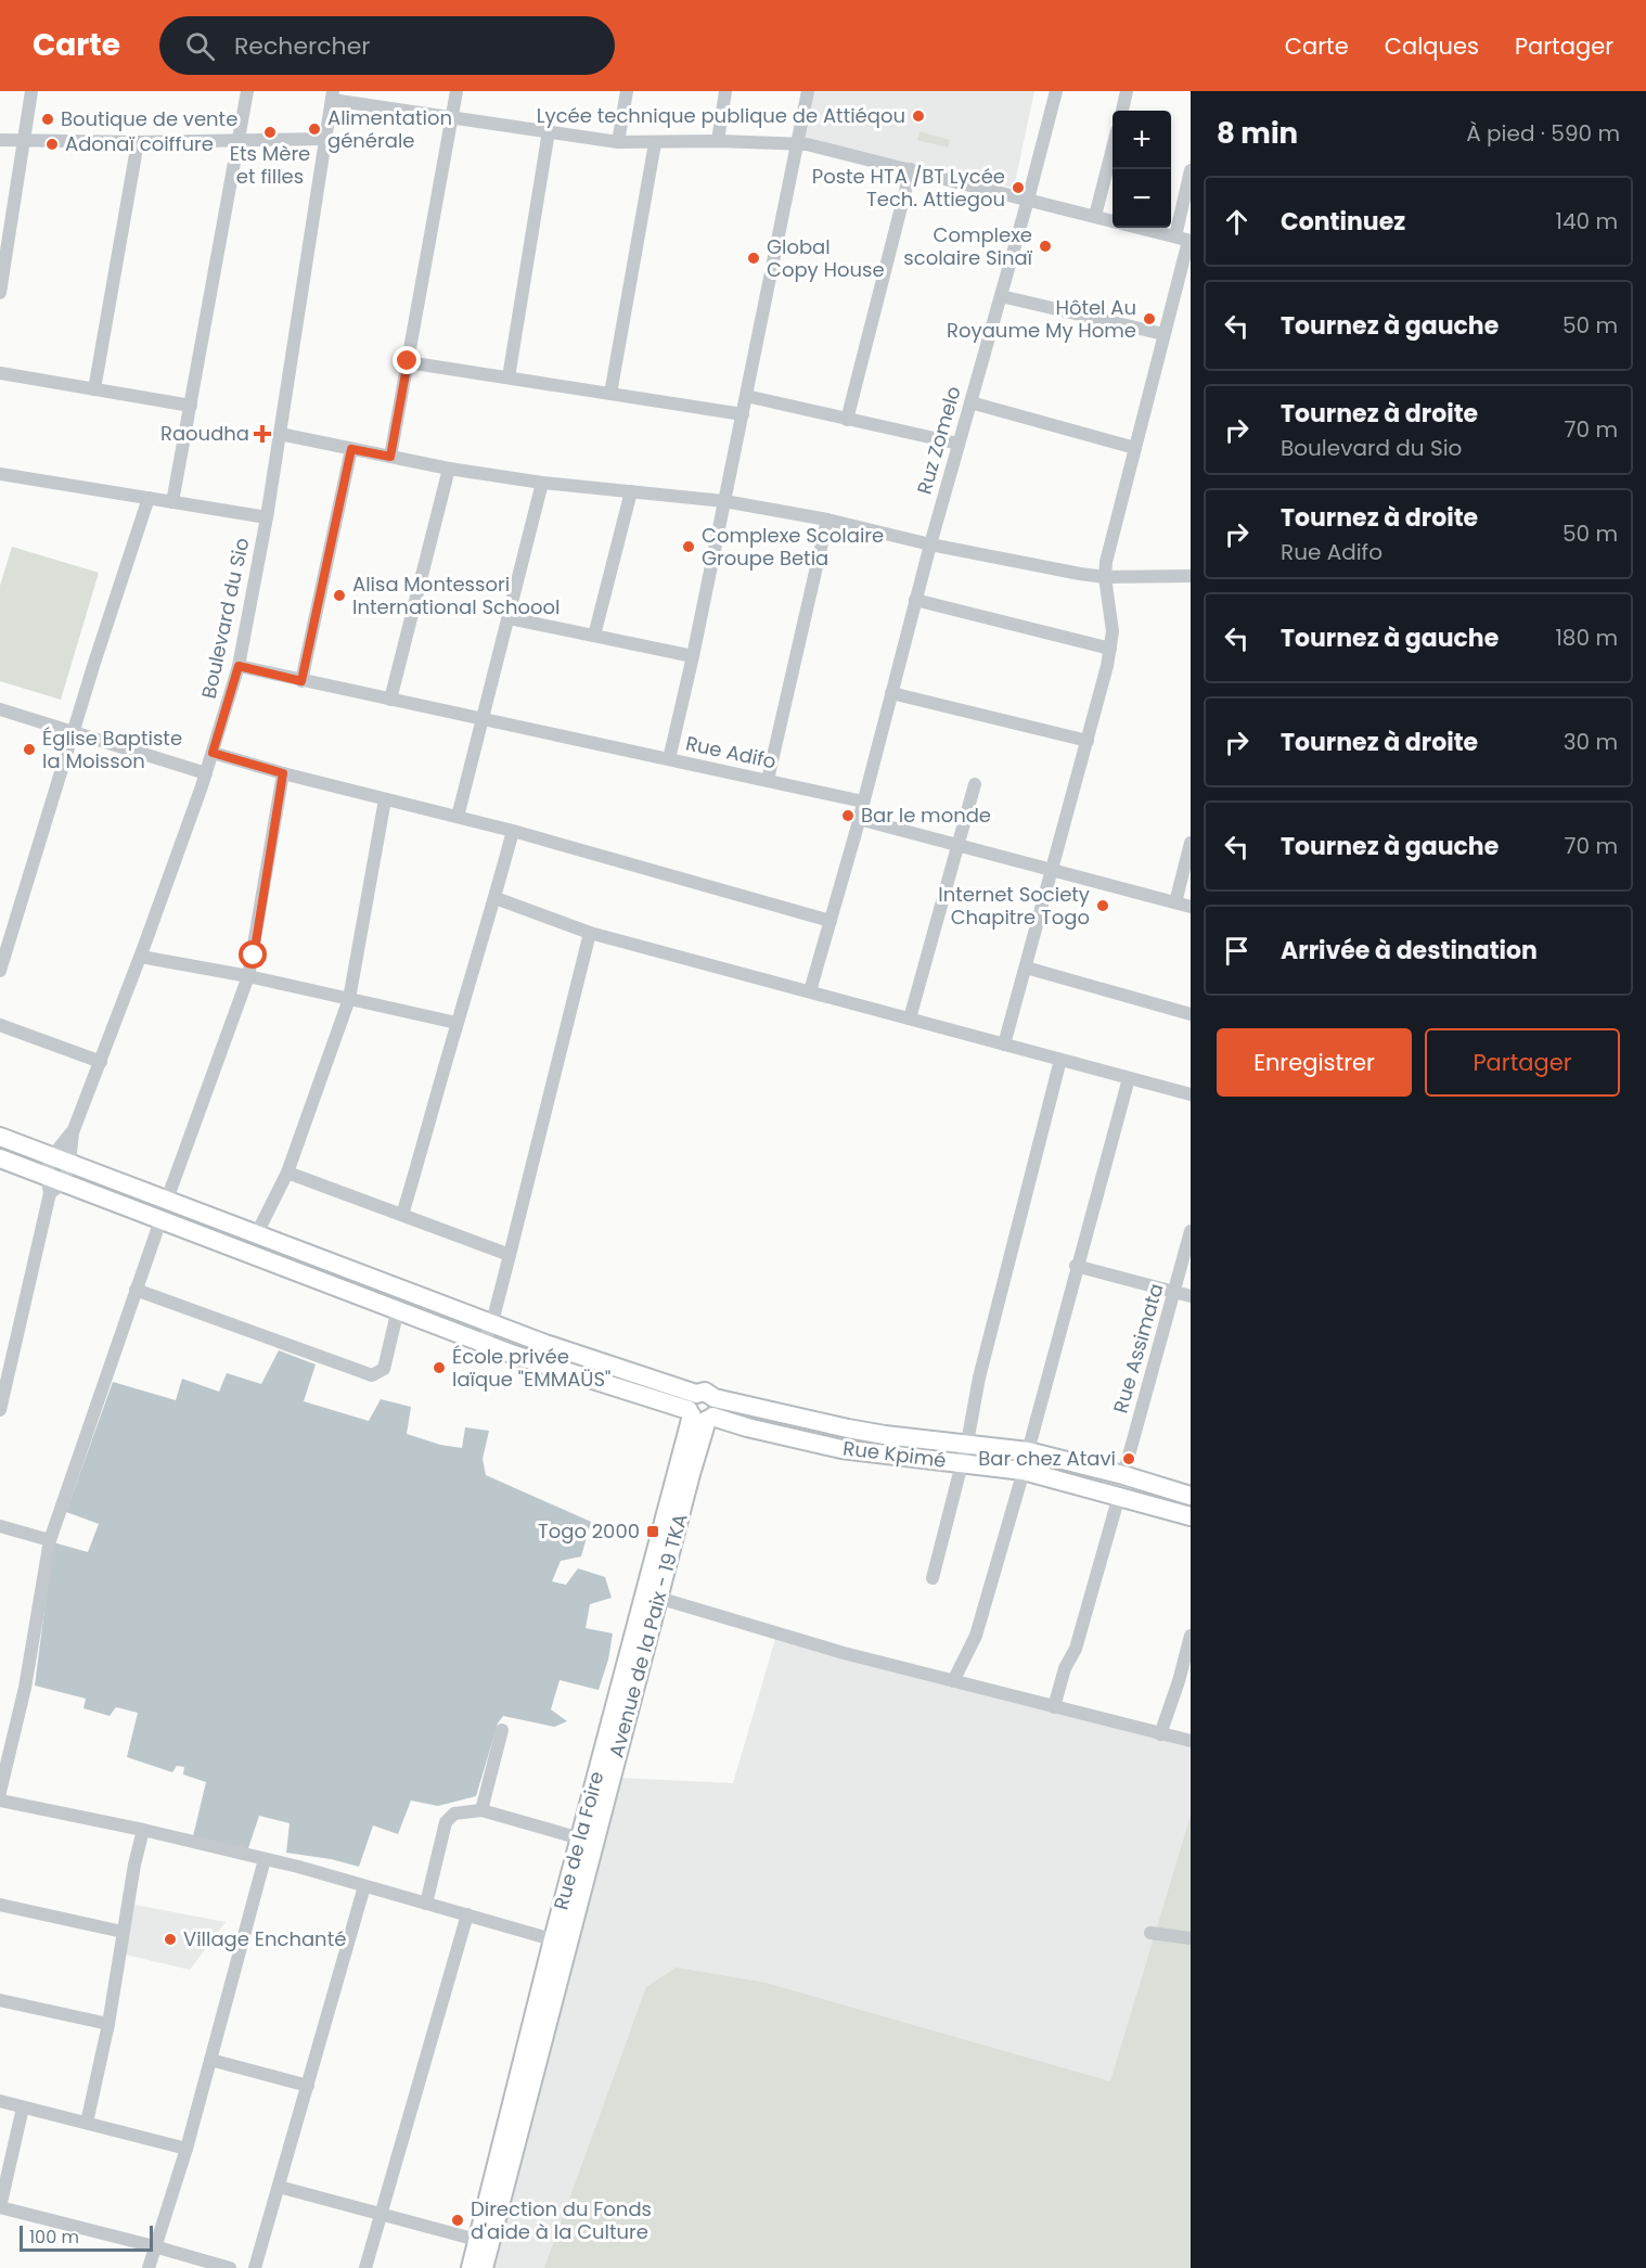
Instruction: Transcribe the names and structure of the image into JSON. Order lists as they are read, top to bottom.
{
  "streets": {
    "main road": ["Rue Kpimé", "Avenue de la Paix - 19 TKA", "Rue de la Foire"],
    "street": [
      "Ruz Zomelo",
      "Boulevard du Sio",
      "Rue Adifo",
      "Rue Assimata"
    ]
  },
  "crossings": [
    ["Ruz Zomelo", "Rue Adifo"],
    ["Boulevard du Sio", "Rue Adifo"],
    ["Rue Kpimé", "Avenue de la Paix - 19 TKA"],
    ["Rue Kpimé", "Rue de la Foire"],
    ["Avenue de la Paix - 19 TKA", "Rue de la Foire"]
  ],
  "places": {
    "other": [
      "Lycée technique publique de Attiéqou",
      "Boutique de vente",
      "Alimentation générale",
      "Ets Mère et filles",
      "Adonaï coiffure",
      "Poste HTA /BT Lycée Tech. Attiegou",
      "Complexe scolaire Sinaï",
      "Global Copy House",
      "Hôtel Au Royaume My Home",
      "Complexe Scolaire Groupe Betia",
      "Alisa Montessori International Schoool",
      "Église Baptiste la Moisson",
      "Bar le monde",
      "Internet Society Chapitre Togo",
      "École privée laïque \"EMMAÜS\"",
      "Bar chez Atavi",
      "Village Enchanté",
      "Direction du Fonds d'aide à la Culture"
    ],
    "health": ["Raoudha"],
    "transit": ["Togo 2000"]
  },
  "scale_bar": "100 m",
  "page": {
    "header": "Carte",
    "search": "Rechercher",
    "nav": ["Carte", "Calques", "Partager"],
    "heading": ["8 min", "À pied · 590 m"],
    "map_buttons": ["+", "−"],
    "list": [
      ["Continuez", "140 m"],
      ["Tournez à gauche", "50 m"],
      ["Tournez à droite", "Boulevard du Sio", "70 m"],
      ["Tournez à droite", "Rue Adifo", "50 m"],
      ["Tournez à gauche", "180 m"],
      ["Tournez à droite", "30 m"],
      ["Tournez à gauche", "70 m"],
      "Arrivée à destination"
    ],
    "buttons": ["Enregistrer", "Partager"],
    "scale": "100 m"
  }
}
